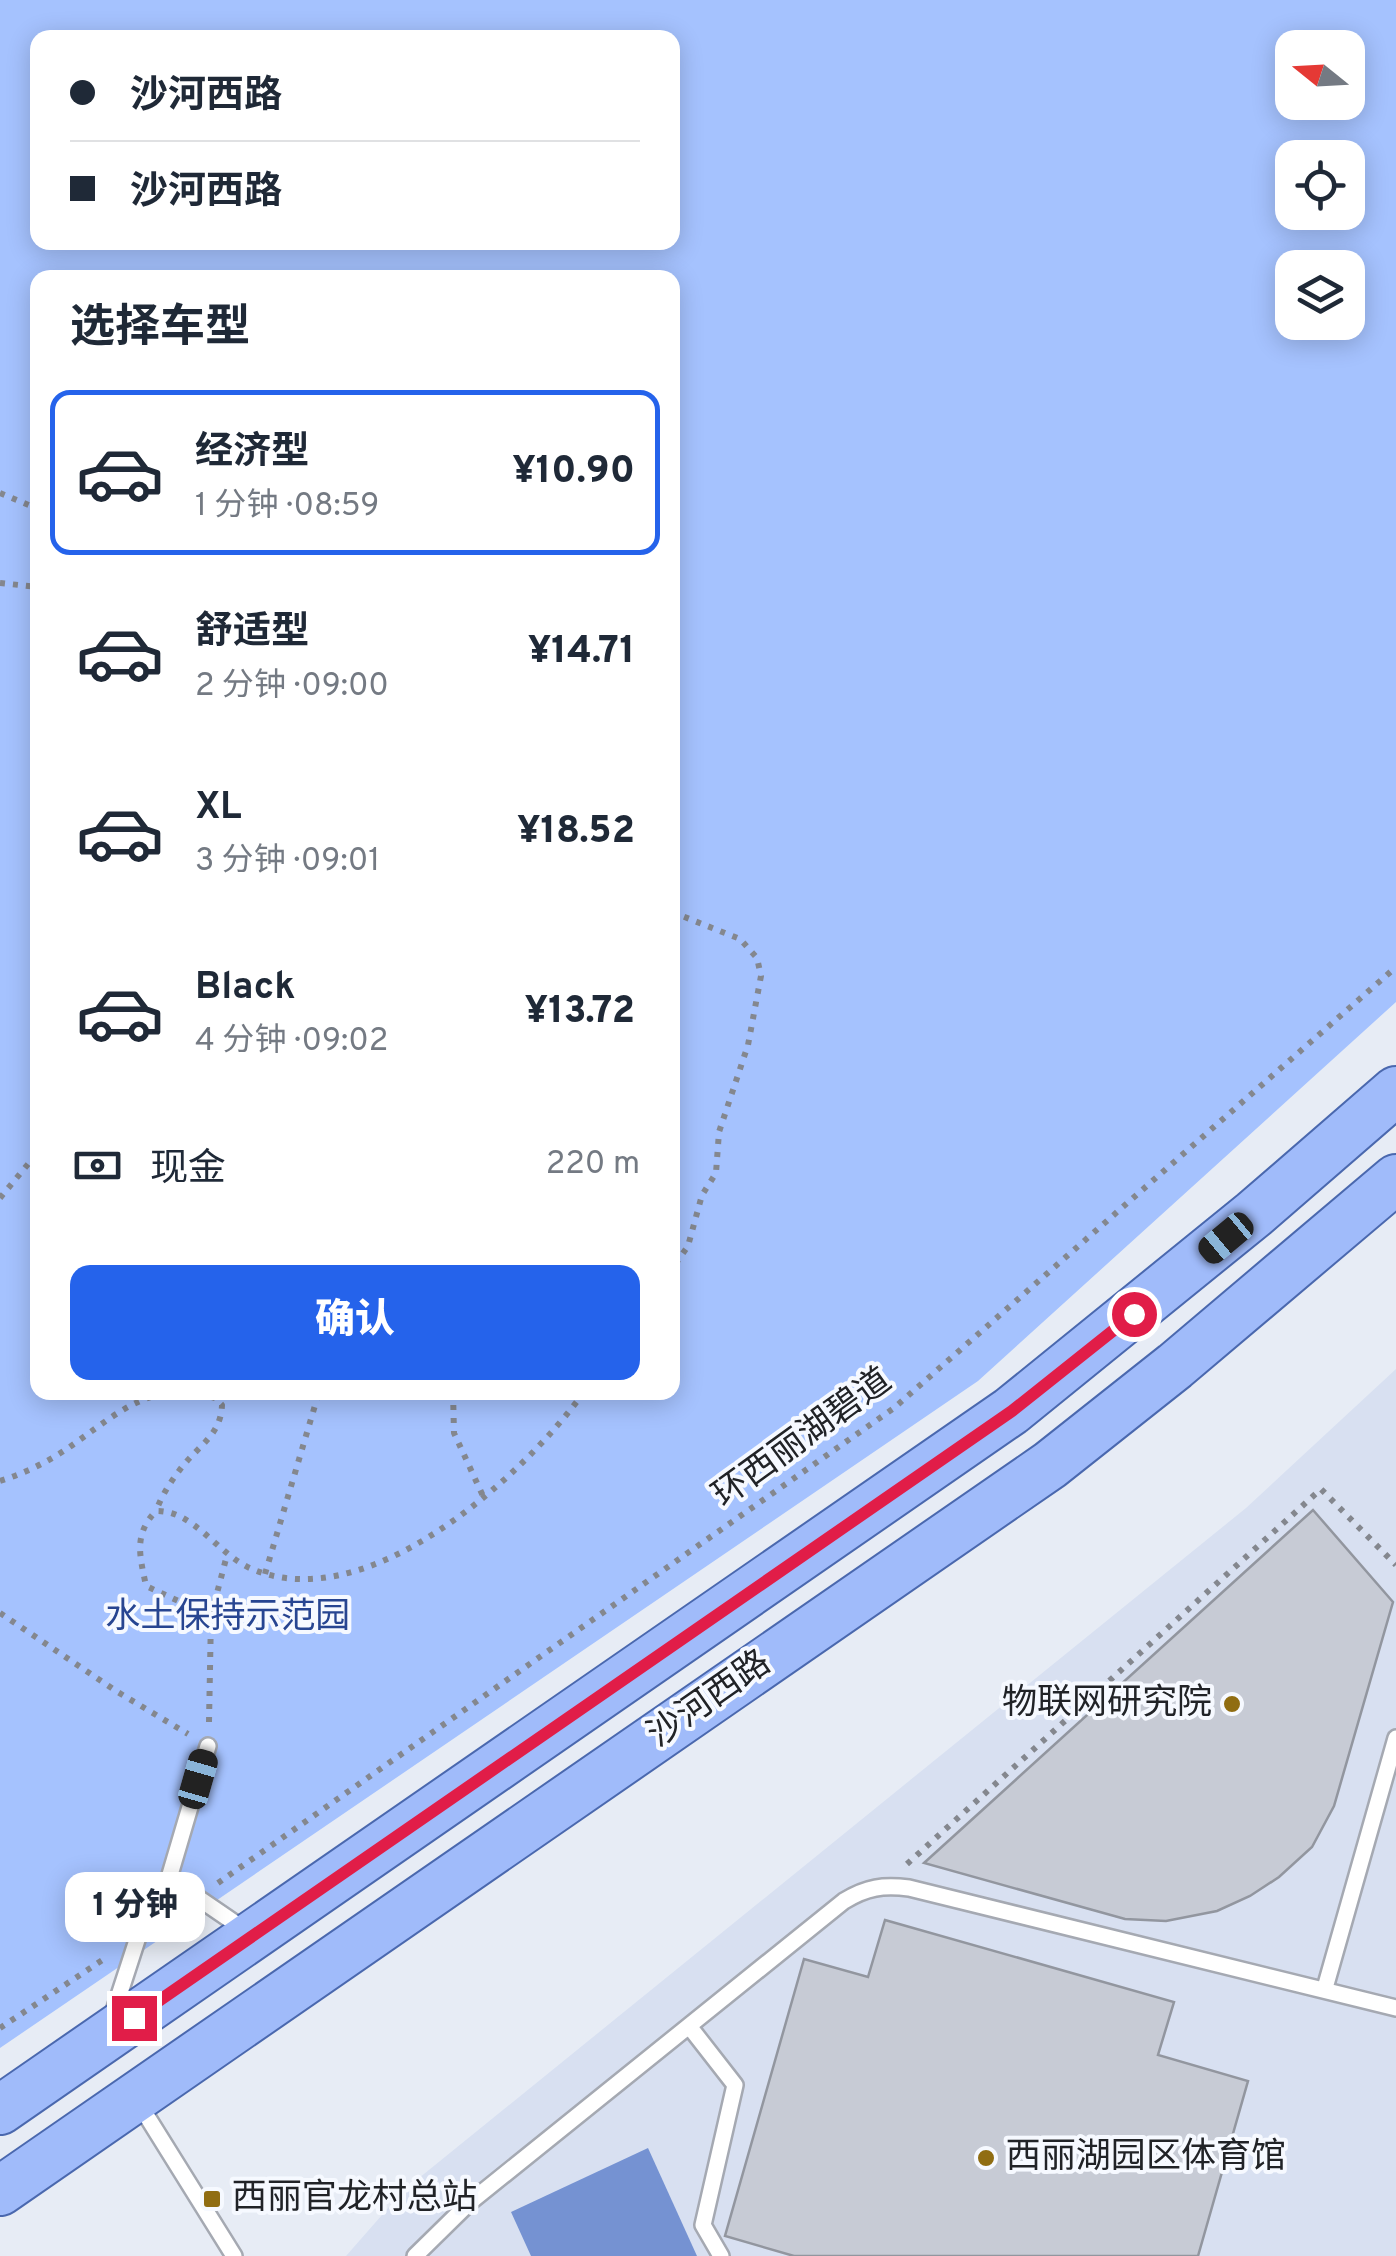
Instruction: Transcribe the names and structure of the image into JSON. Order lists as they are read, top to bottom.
{
  "streets": {
    "main road": ["沙河西路"],
    "path": ["环西丽湖碧道"]
  },
  "parks": ["水土保持示范园"],
  "places": {
    "other": ["物联网研究院", "西丽湖园区体育馆"],
    "transit": ["西丽官龙村总站"]
  },
  "north": "left",
  "page": {
    "banner": ["沙河西路", "沙河西路"],
    "heading": "选择车型",
    "list": [
      {
        "name": "经济型",
        "note": "1 分钟 · 08:59",
        "value": "¥10.90"
      },
      {
        "name": "舒适型",
        "note": "2 分钟 · 09:00",
        "value": "¥14.71"
      },
      {
        "name": "XL",
        "note": "3 分钟 · 09:01",
        "value": "¥18.52"
      },
      {
        "name": "Black",
        "note": "4 分钟 · 09:02",
        "value": "¥13.72"
      }
    ],
    "pay": ["现金", "220 m"],
    "buttons": "确认",
    "bubble": "1 分钟"
  }
}
